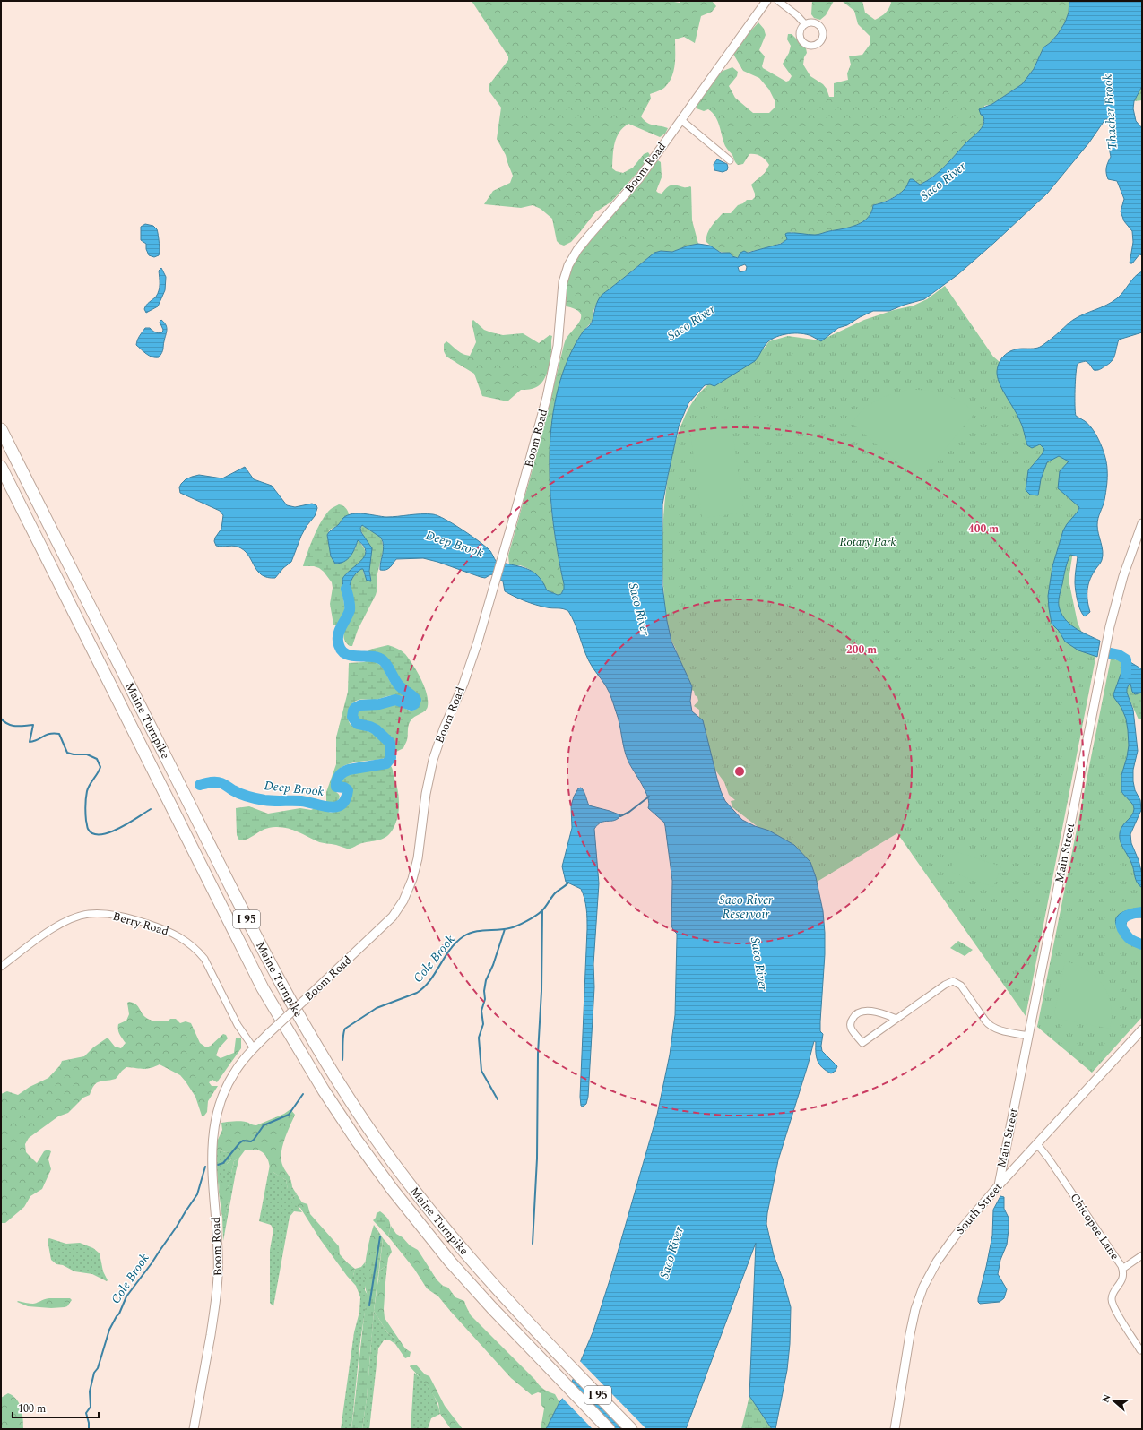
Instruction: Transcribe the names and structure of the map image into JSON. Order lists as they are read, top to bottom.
{
  "streets": {
    "highway": ["Maine Turnpike", "I 95"],
    "street": [
      "Boom Road",
      "Main Street",
      "Berry Road",
      "South Street",
      "Chicopee Lane"
    ]
  },
  "crossings": [
    ["Boom Road", "Berry Road"],
    ["Main Street", "South Street"],
    ["South Street", "Chicopee Lane"]
  ],
  "water": [
    "Thacher Brook",
    "Saco River",
    "Deep Brook",
    "Saco River Reservoir",
    "Cole Brook"
  ],
  "parks": ["Rotary Park"],
  "scale_bar": "100 m",
  "north": "left",
  "rings": ["400 m", "200 m"]
}
